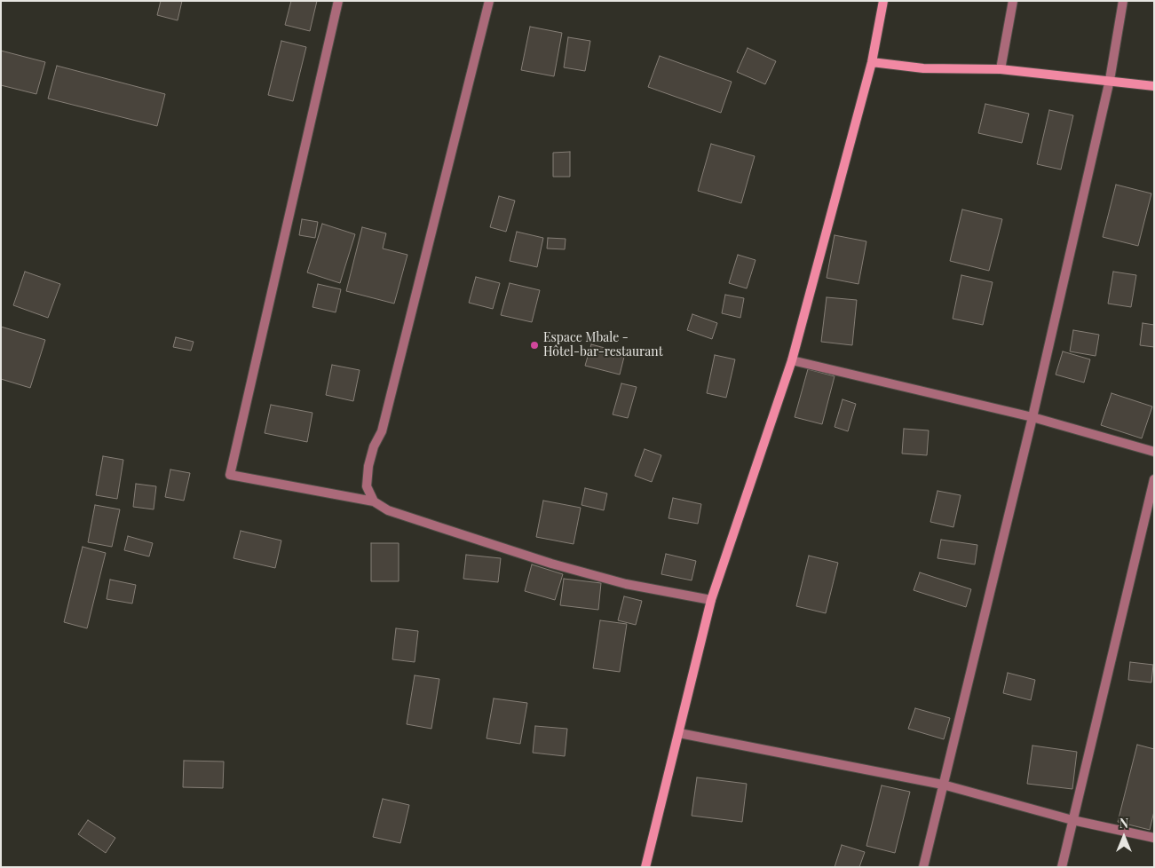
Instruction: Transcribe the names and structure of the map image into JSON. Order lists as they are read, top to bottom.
{
  "places": ["Espace Mbale - Hôtel-bar-restaurant"],
  "north": "top"
}
